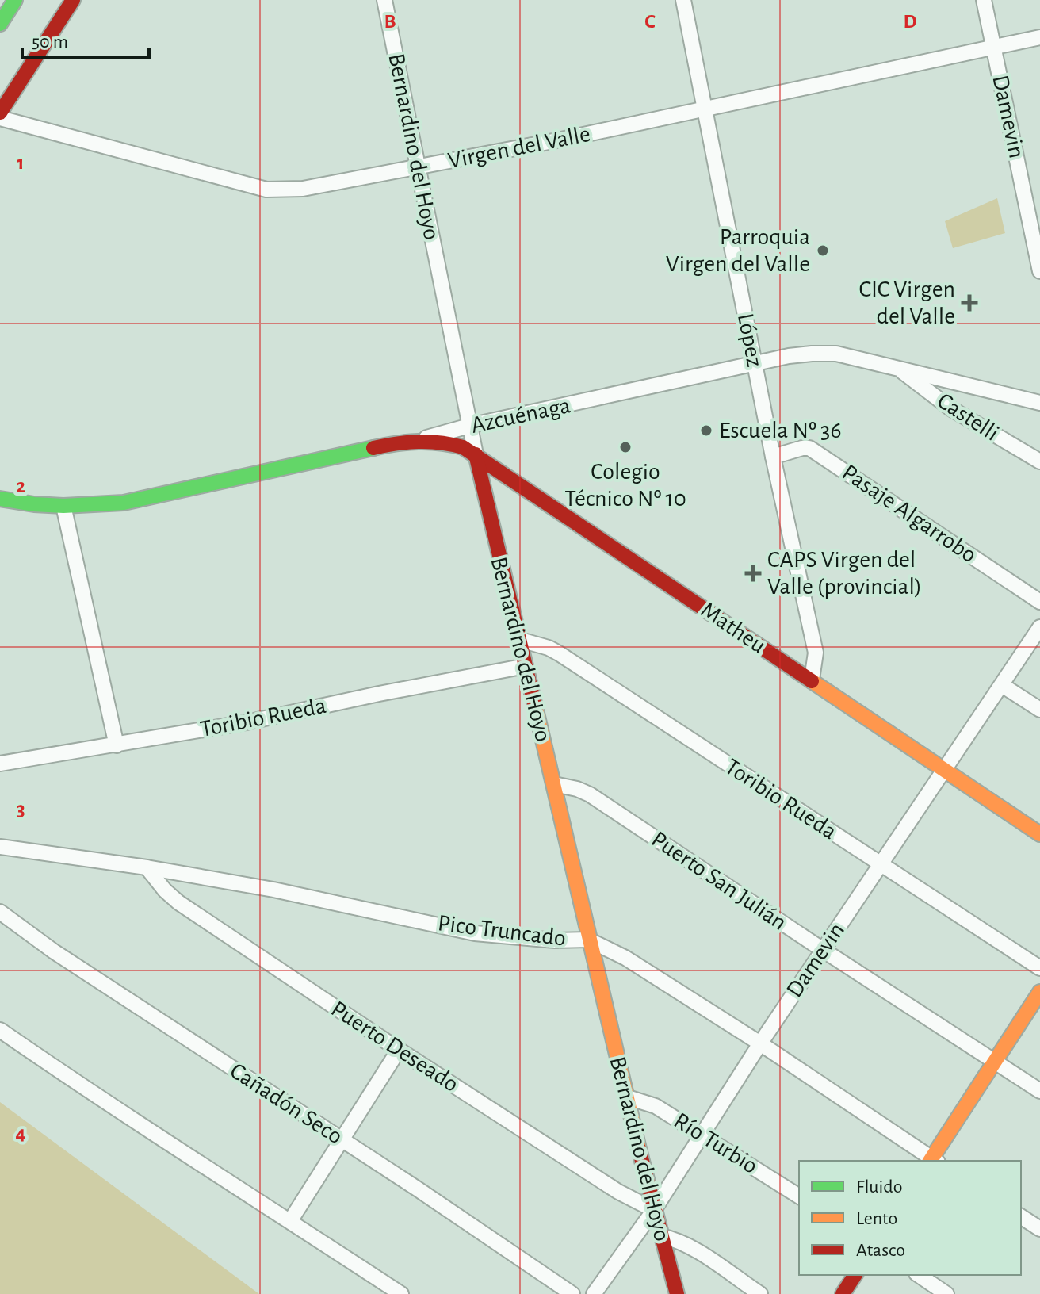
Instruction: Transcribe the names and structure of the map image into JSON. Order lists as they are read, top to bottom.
{
  "streets": {
    "street": [
      "Damevin",
      "Bernardino del Hoyo",
      "Virgen del Valle",
      "López",
      "Azcuénaga",
      "Castelli",
      "Pasaje Algarrobo",
      "Matheu",
      "Toribio Rueda",
      "Puerto San Julián",
      "Pico Truncado",
      "Puerto Deseado",
      "Cañadón Seco",
      "Río Turbio"
    ]
  },
  "crossings": [
    ["Damevin", "Bernardino del Hoyo"],
    ["Damevin", "Virgen del Valle"],
    ["Damevin", "Matheu"],
    ["Damevin", "Toribio Rueda"],
    ["Damevin", "Puerto San Julián"],
    ["Damevin", "Pico Truncado"],
    ["Damevin", "Puerto Deseado"],
    ["Damevin", "Río Turbio"],
    ["Bernardino del Hoyo", "Virgen del Valle"],
    ["Bernardino del Hoyo", "Azcuénaga"],
    ["Bernardino del Hoyo", "Matheu"],
    ["Bernardino del Hoyo", "Toribio Rueda"],
    ["Bernardino del Hoyo", "Puerto San Julián"],
    ["Bernardino del Hoyo", "Pico Truncado"],
    ["Bernardino del Hoyo", "Puerto Deseado"],
    ["Bernardino del Hoyo", "Río Turbio"],
    ["Virgen del Valle", "López"],
    ["López", "Azcuénaga"],
    ["López", "Pasaje Algarrobo"],
    ["López", "Matheu"],
    ["Azcuénaga", "Castelli"],
    ["Azcuénaga", "Matheu"],
    ["Pico Truncado", "Puerto Deseado"]
  ],
  "places": {
    "other": ["Parroquia Virgen del Valle", "Escuela Nº 36", "Colegio Técnico Nº 10"],
    "health": ["CIC Virgen del Valle", "CAPS Virgen del Valle (provincial)"]
  },
  "legend": ["Fluido", "Lento", "Atasco"],
  "scale_bar": "50 m",
  "grid": {
    "columns": ["B", "C", "D"],
    "rows": [
      "1",
      "2",
      "3",
      "4"
    ]
  }
}
